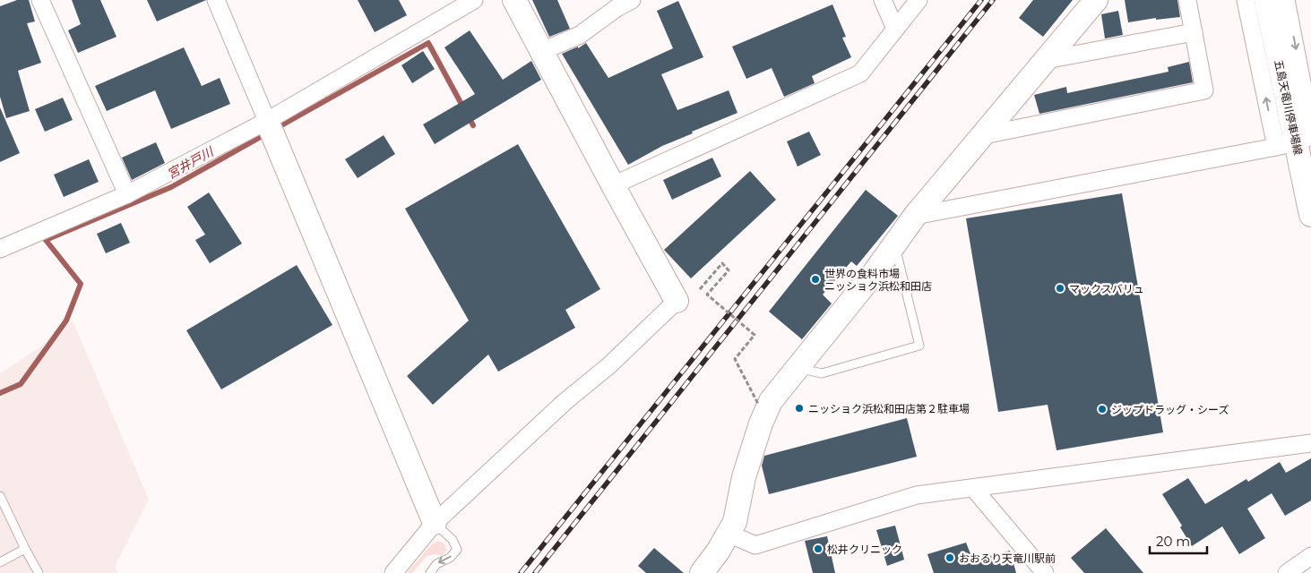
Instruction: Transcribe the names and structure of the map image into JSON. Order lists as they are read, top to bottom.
{
  "streets": {
    "street": ["五島天竜川停車場線"]
  },
  "water": ["宮井戸川"],
  "places": [
    "世界の食料市場 ニッショク浜松和田店",
    "マックスバリュ",
    "ニッショク浜松和田店第２駐車場",
    "ジップドラッグ・シーズ",
    "松井クリニック",
    "おおるり天竜川駅前"
  ],
  "scale_bar": "20 m"
}
